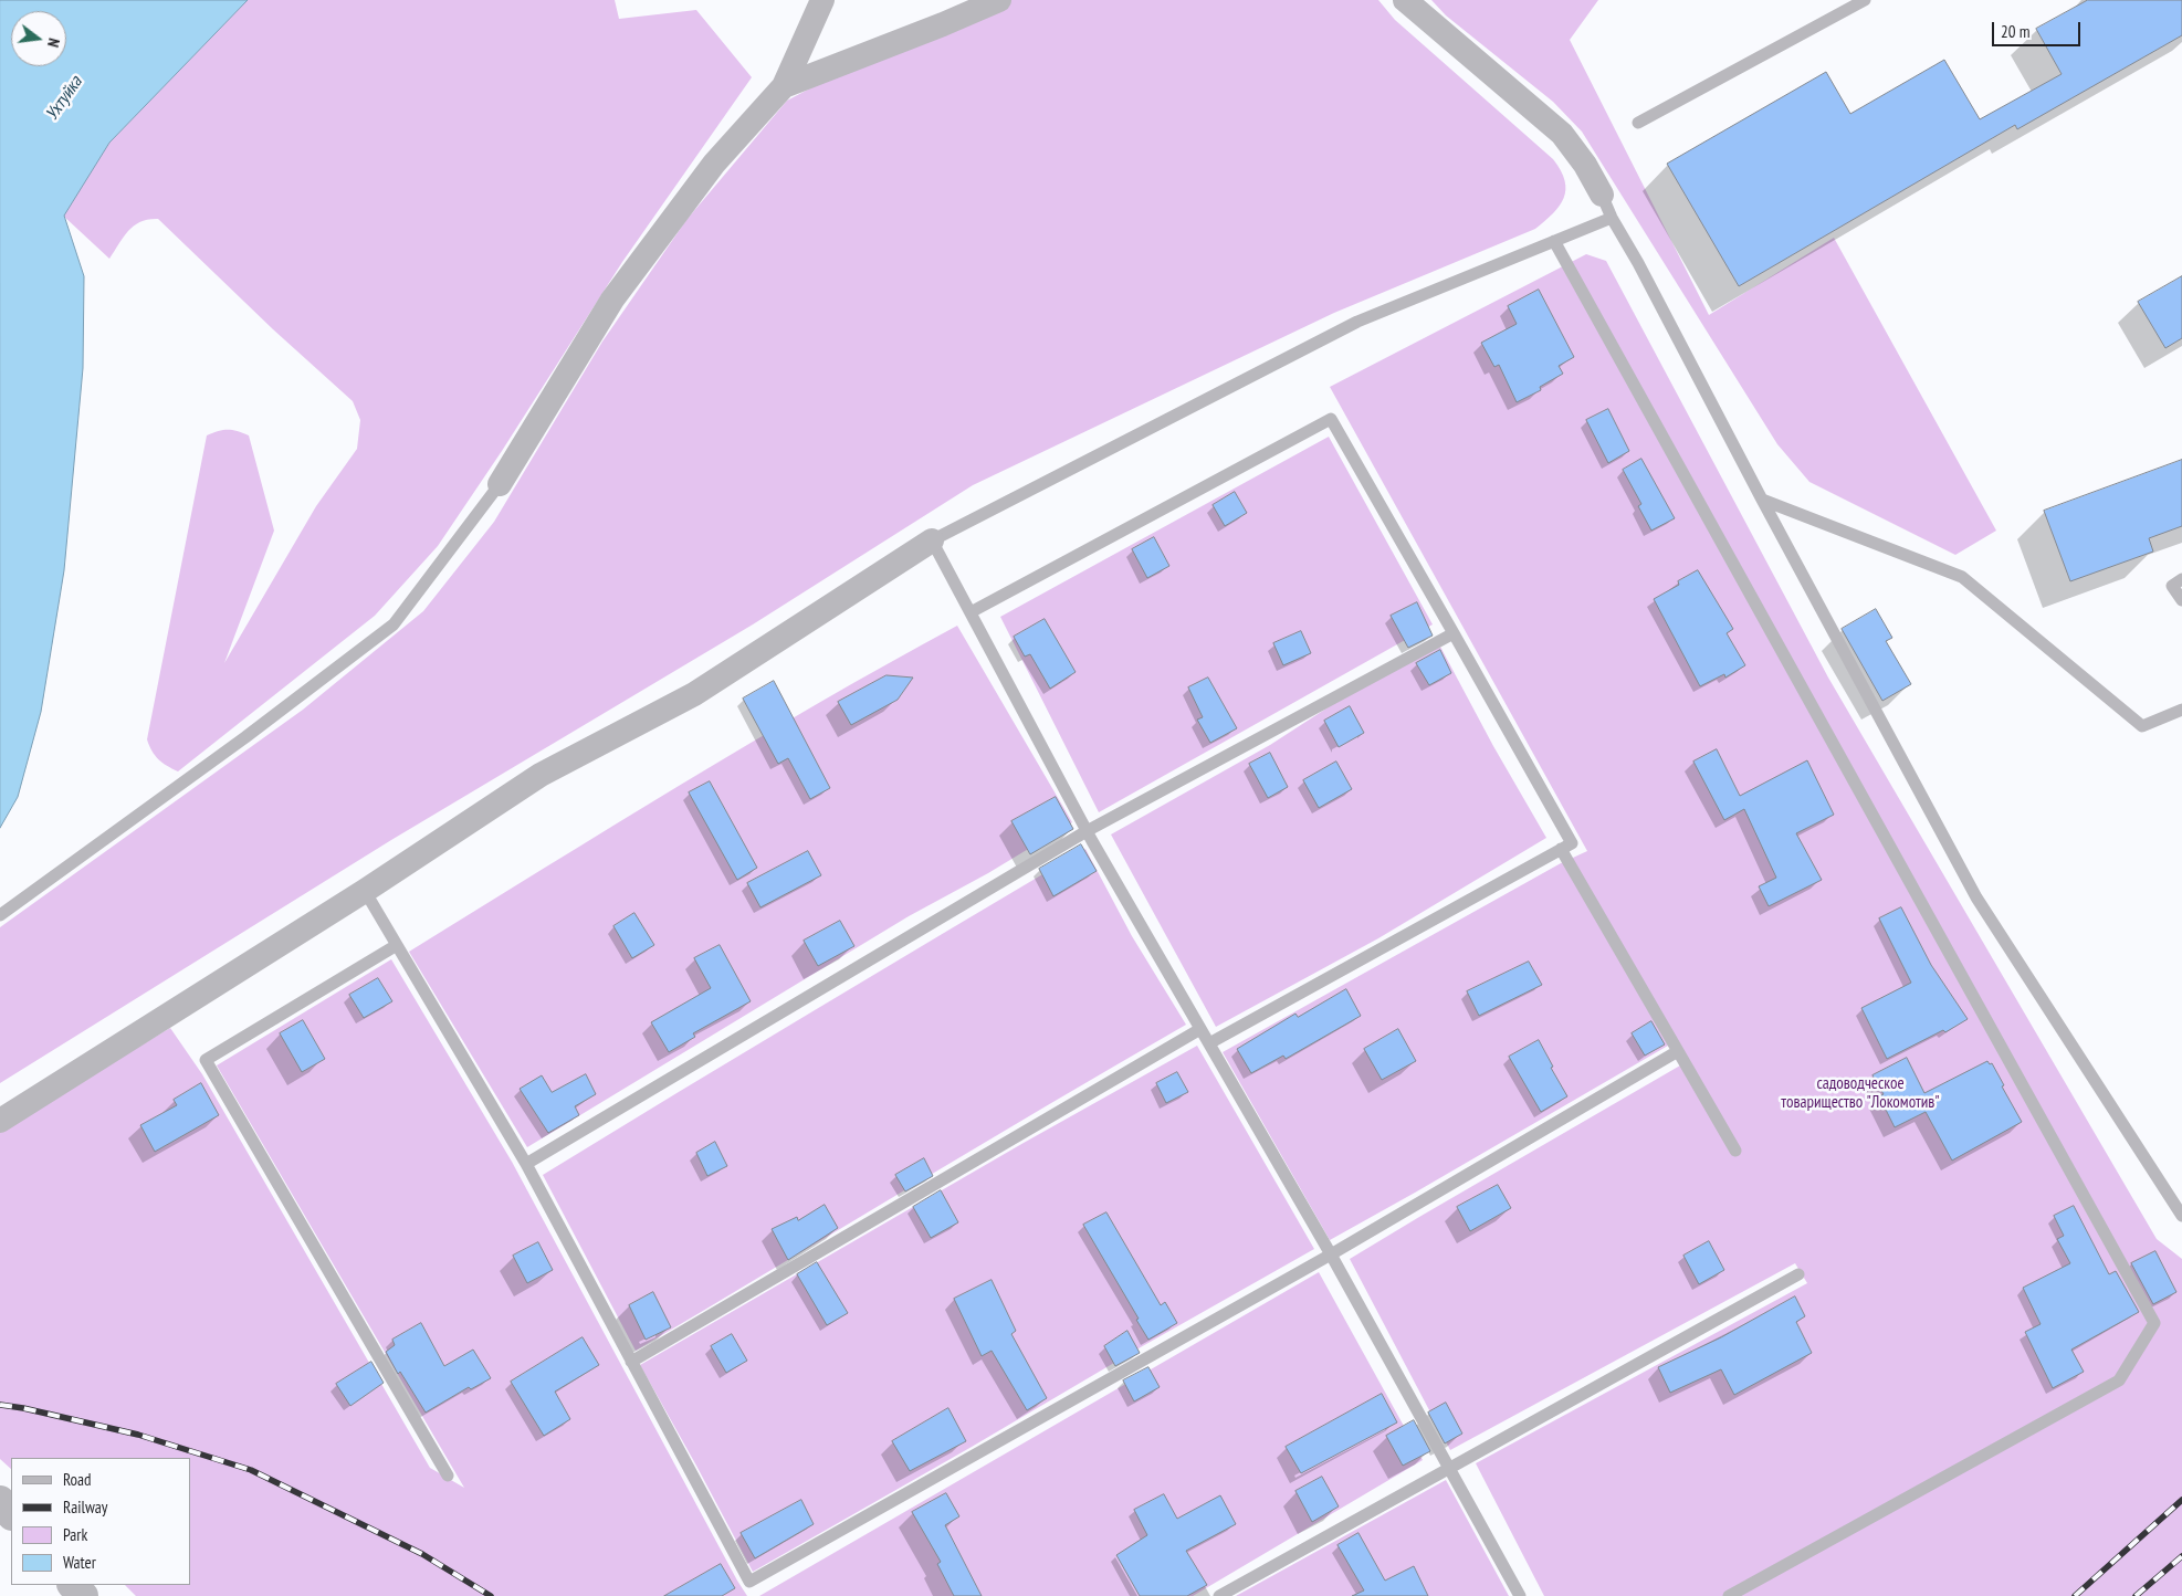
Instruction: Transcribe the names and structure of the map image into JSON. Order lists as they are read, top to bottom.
{
  "water": ["Ухтуйка"],
  "parks": ["садоводческое товарищество \"Локомотив\""],
  "legend": [
    "Road",
    "Railway",
    "Park",
    "Water"
  ],
  "scale_bar": "20 m",
  "north": "right"
}
